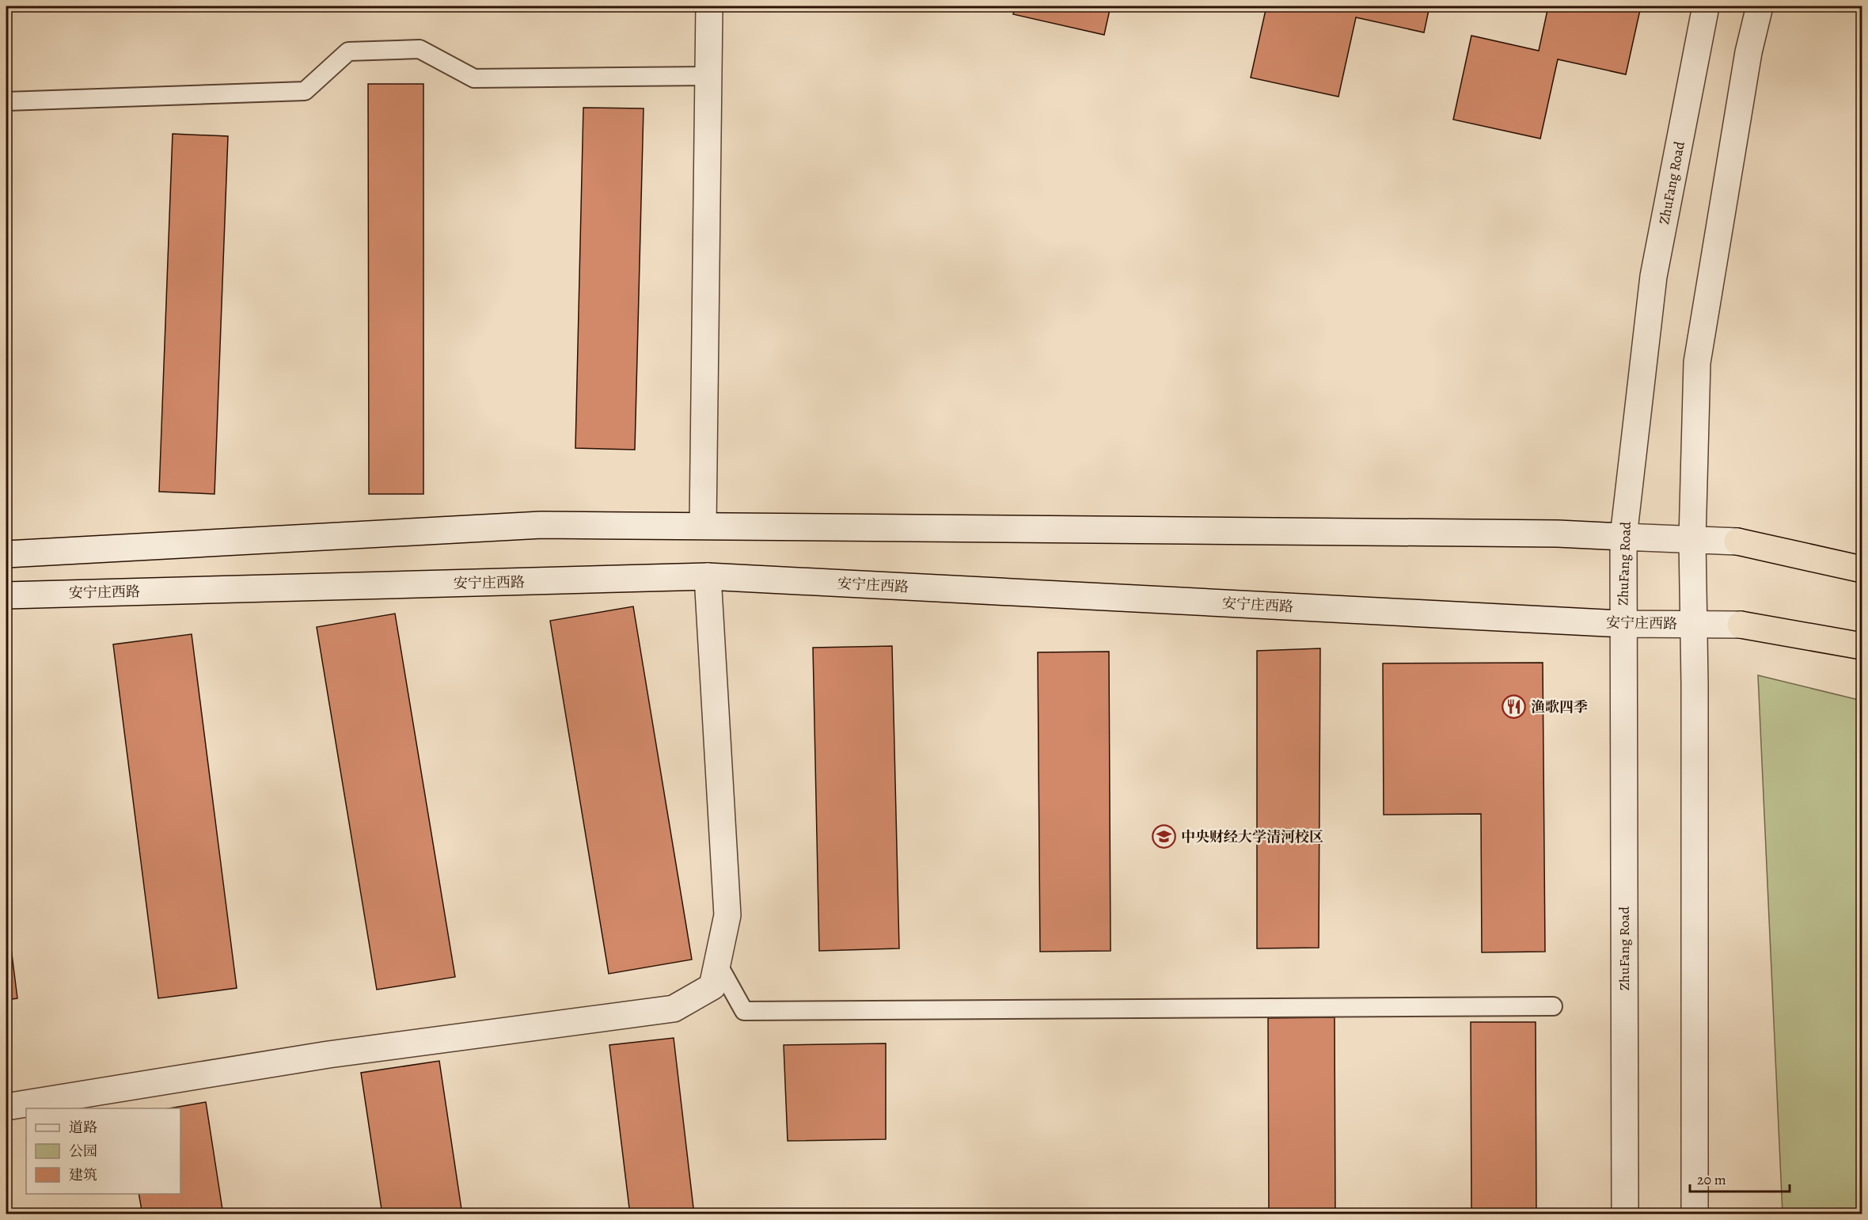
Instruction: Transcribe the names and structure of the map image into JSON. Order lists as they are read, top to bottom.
{
  "streets": {
    "street": ["ZhuFang Road", "安宁庄西路"]
  },
  "crossings": [
    ["ZhuFang Road", "安宁庄西路"]
  ],
  "places": {
    "restaurant": ["渔歌四季"],
    "school or university": ["中央财经大学清河校区"]
  },
  "legend": ["道路", "公园", "建筑"],
  "scale_bar": "20 m"
}
